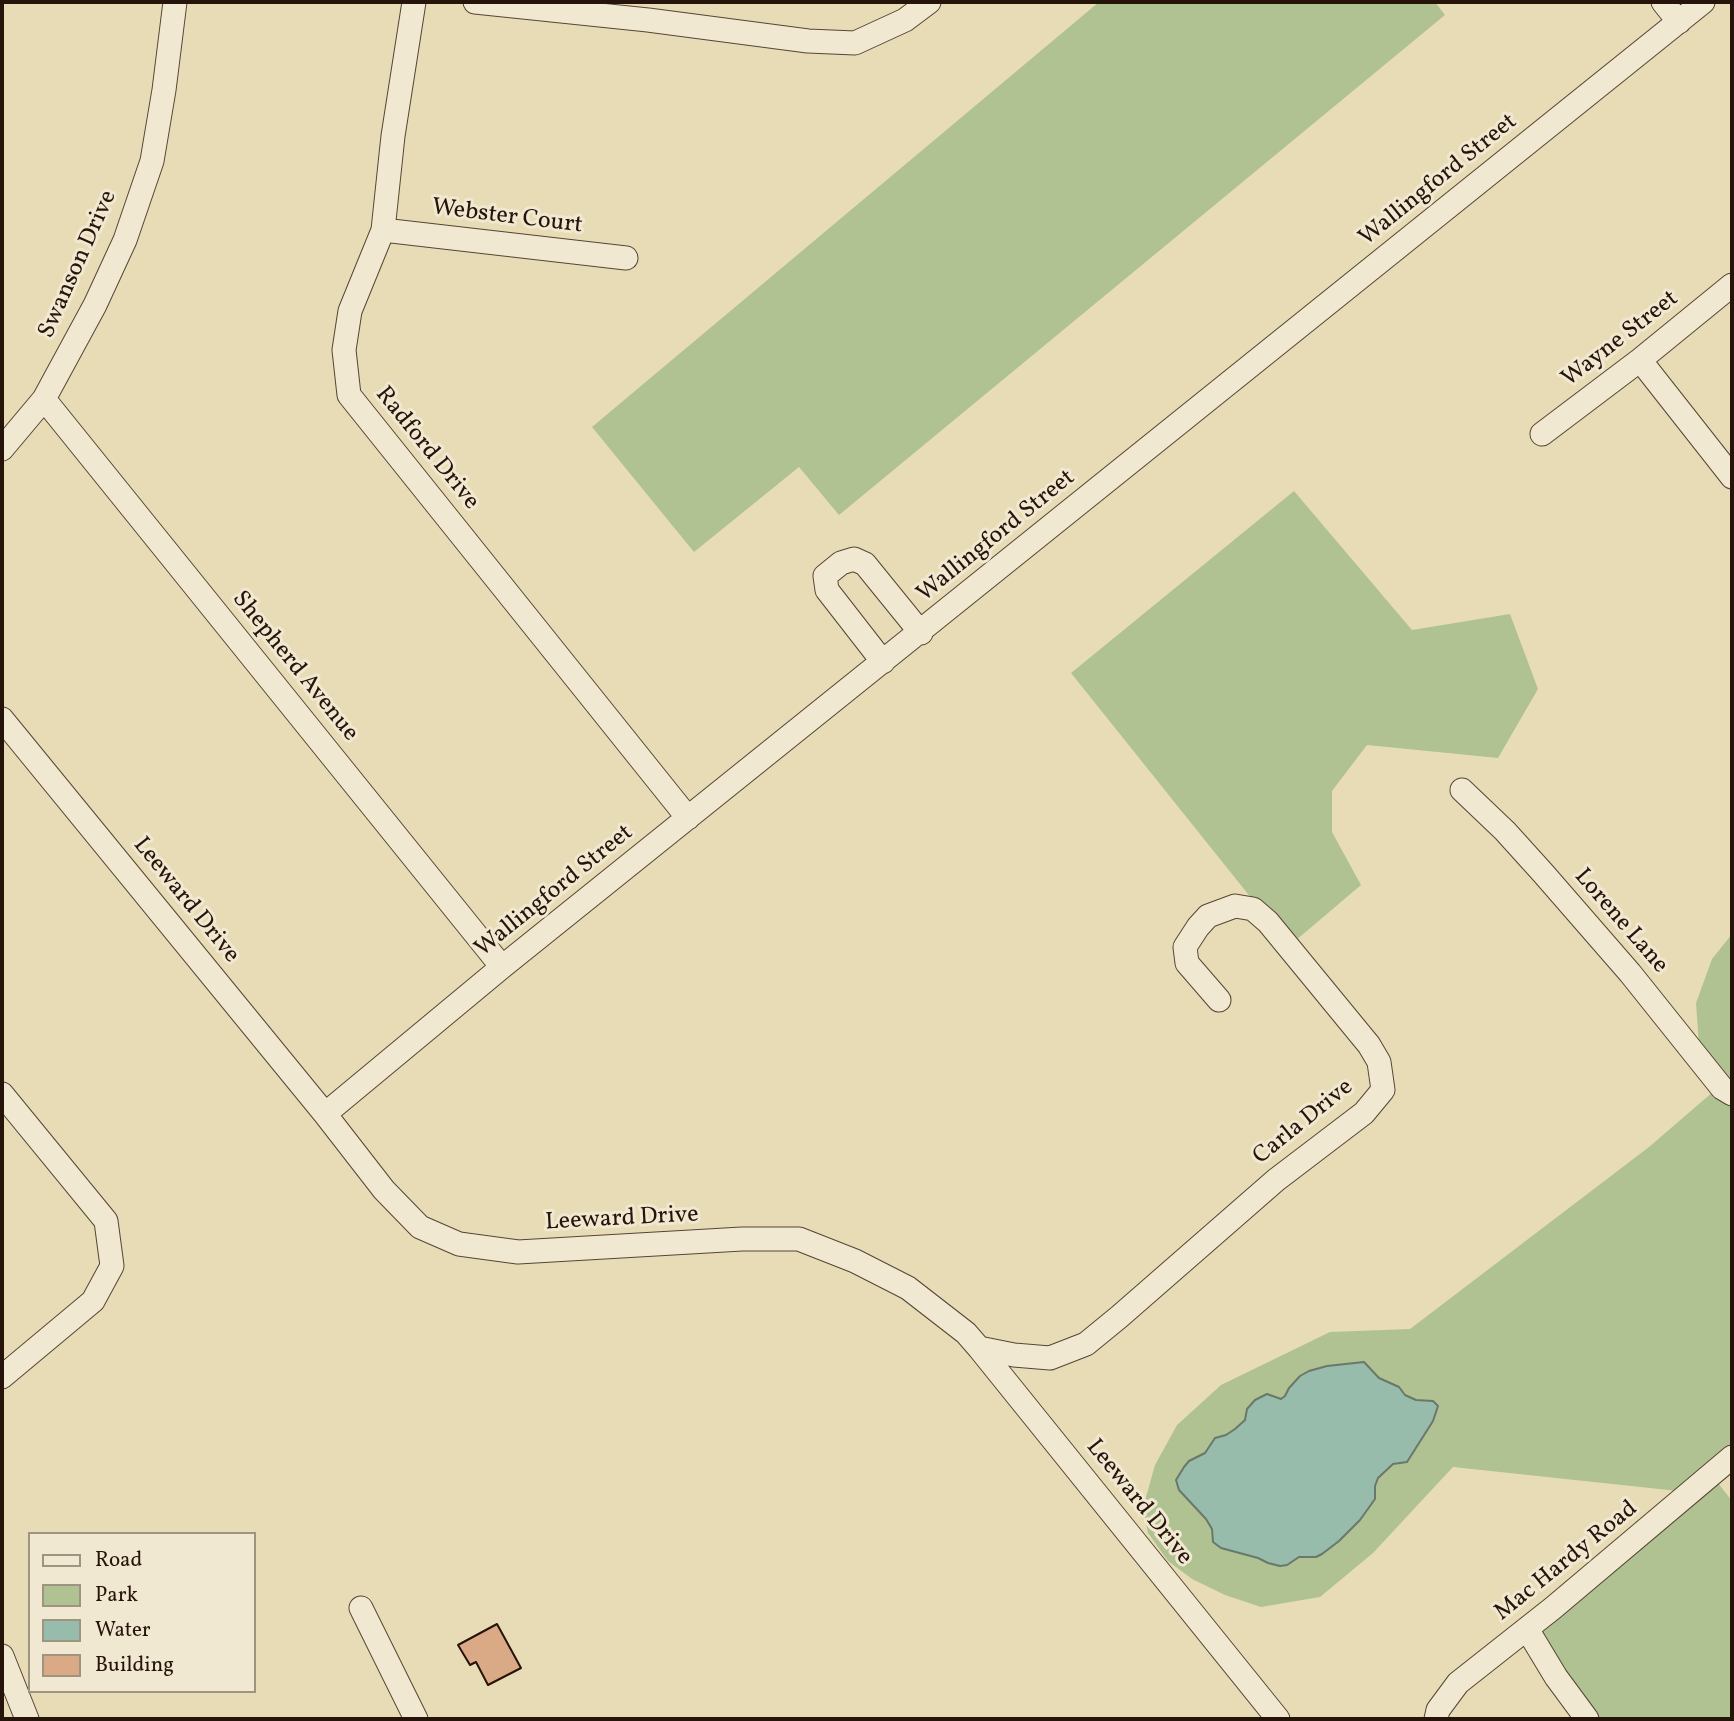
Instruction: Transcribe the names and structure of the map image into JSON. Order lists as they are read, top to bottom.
{
  "streets": {
    "street": [
      "Wallingford Street",
      "Webster Court",
      "Swanson Drive",
      "Wayne Street",
      "Radford Drive",
      "Shepherd Avenue",
      "Leeward Drive",
      "Lorene Lane",
      "Carla Drive",
      "Mac Hardy Road"
    ]
  },
  "crossings": [
    ["Wallingford Street", "Radford Drive"],
    ["Wallingford Street", "Shepherd Avenue"],
    ["Wallingford Street", "Leeward Drive"],
    ["Webster Court", "Radford Drive"],
    ["Swanson Drive", "Shepherd Avenue"],
    ["Leeward Drive", "Carla Drive"]
  ],
  "legend": [
    "Road",
    "Park",
    "Water",
    "Building"
  ]
}
